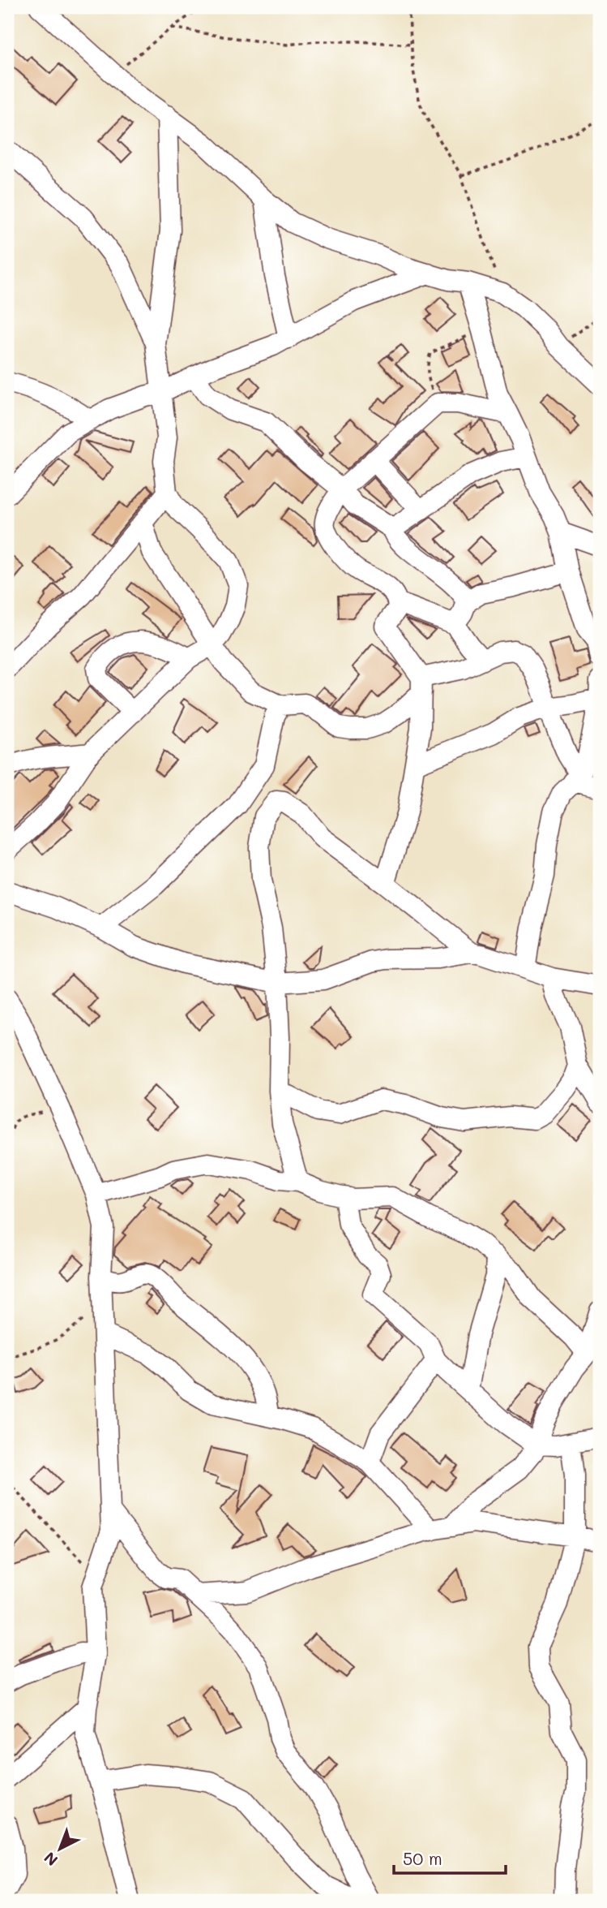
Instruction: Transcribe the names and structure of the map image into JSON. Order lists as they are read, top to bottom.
{
  "scale_bar": "50 m",
  "north": "bottom left"
}
